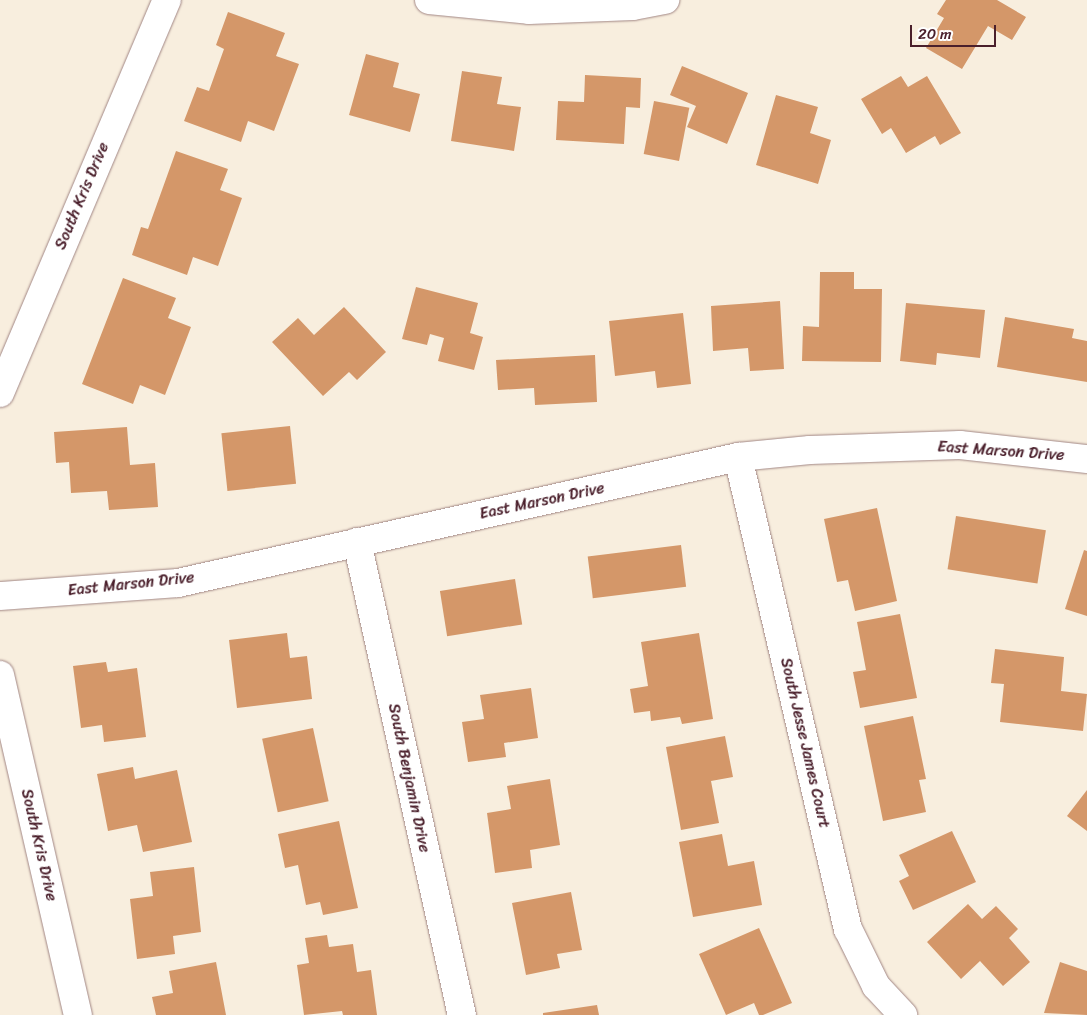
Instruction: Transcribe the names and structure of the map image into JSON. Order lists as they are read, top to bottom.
{
  "streets": {
    "street": [
      "South Kris Drive",
      "East Marson Drive",
      "South Jesse James Court",
      "South Benjamin Drive"
    ]
  },
  "crossings": [
    ["East Marson Drive", "South Jesse James Court"],
    ["East Marson Drive", "South Benjamin Drive"]
  ],
  "scale_bar": "20 m"
}
